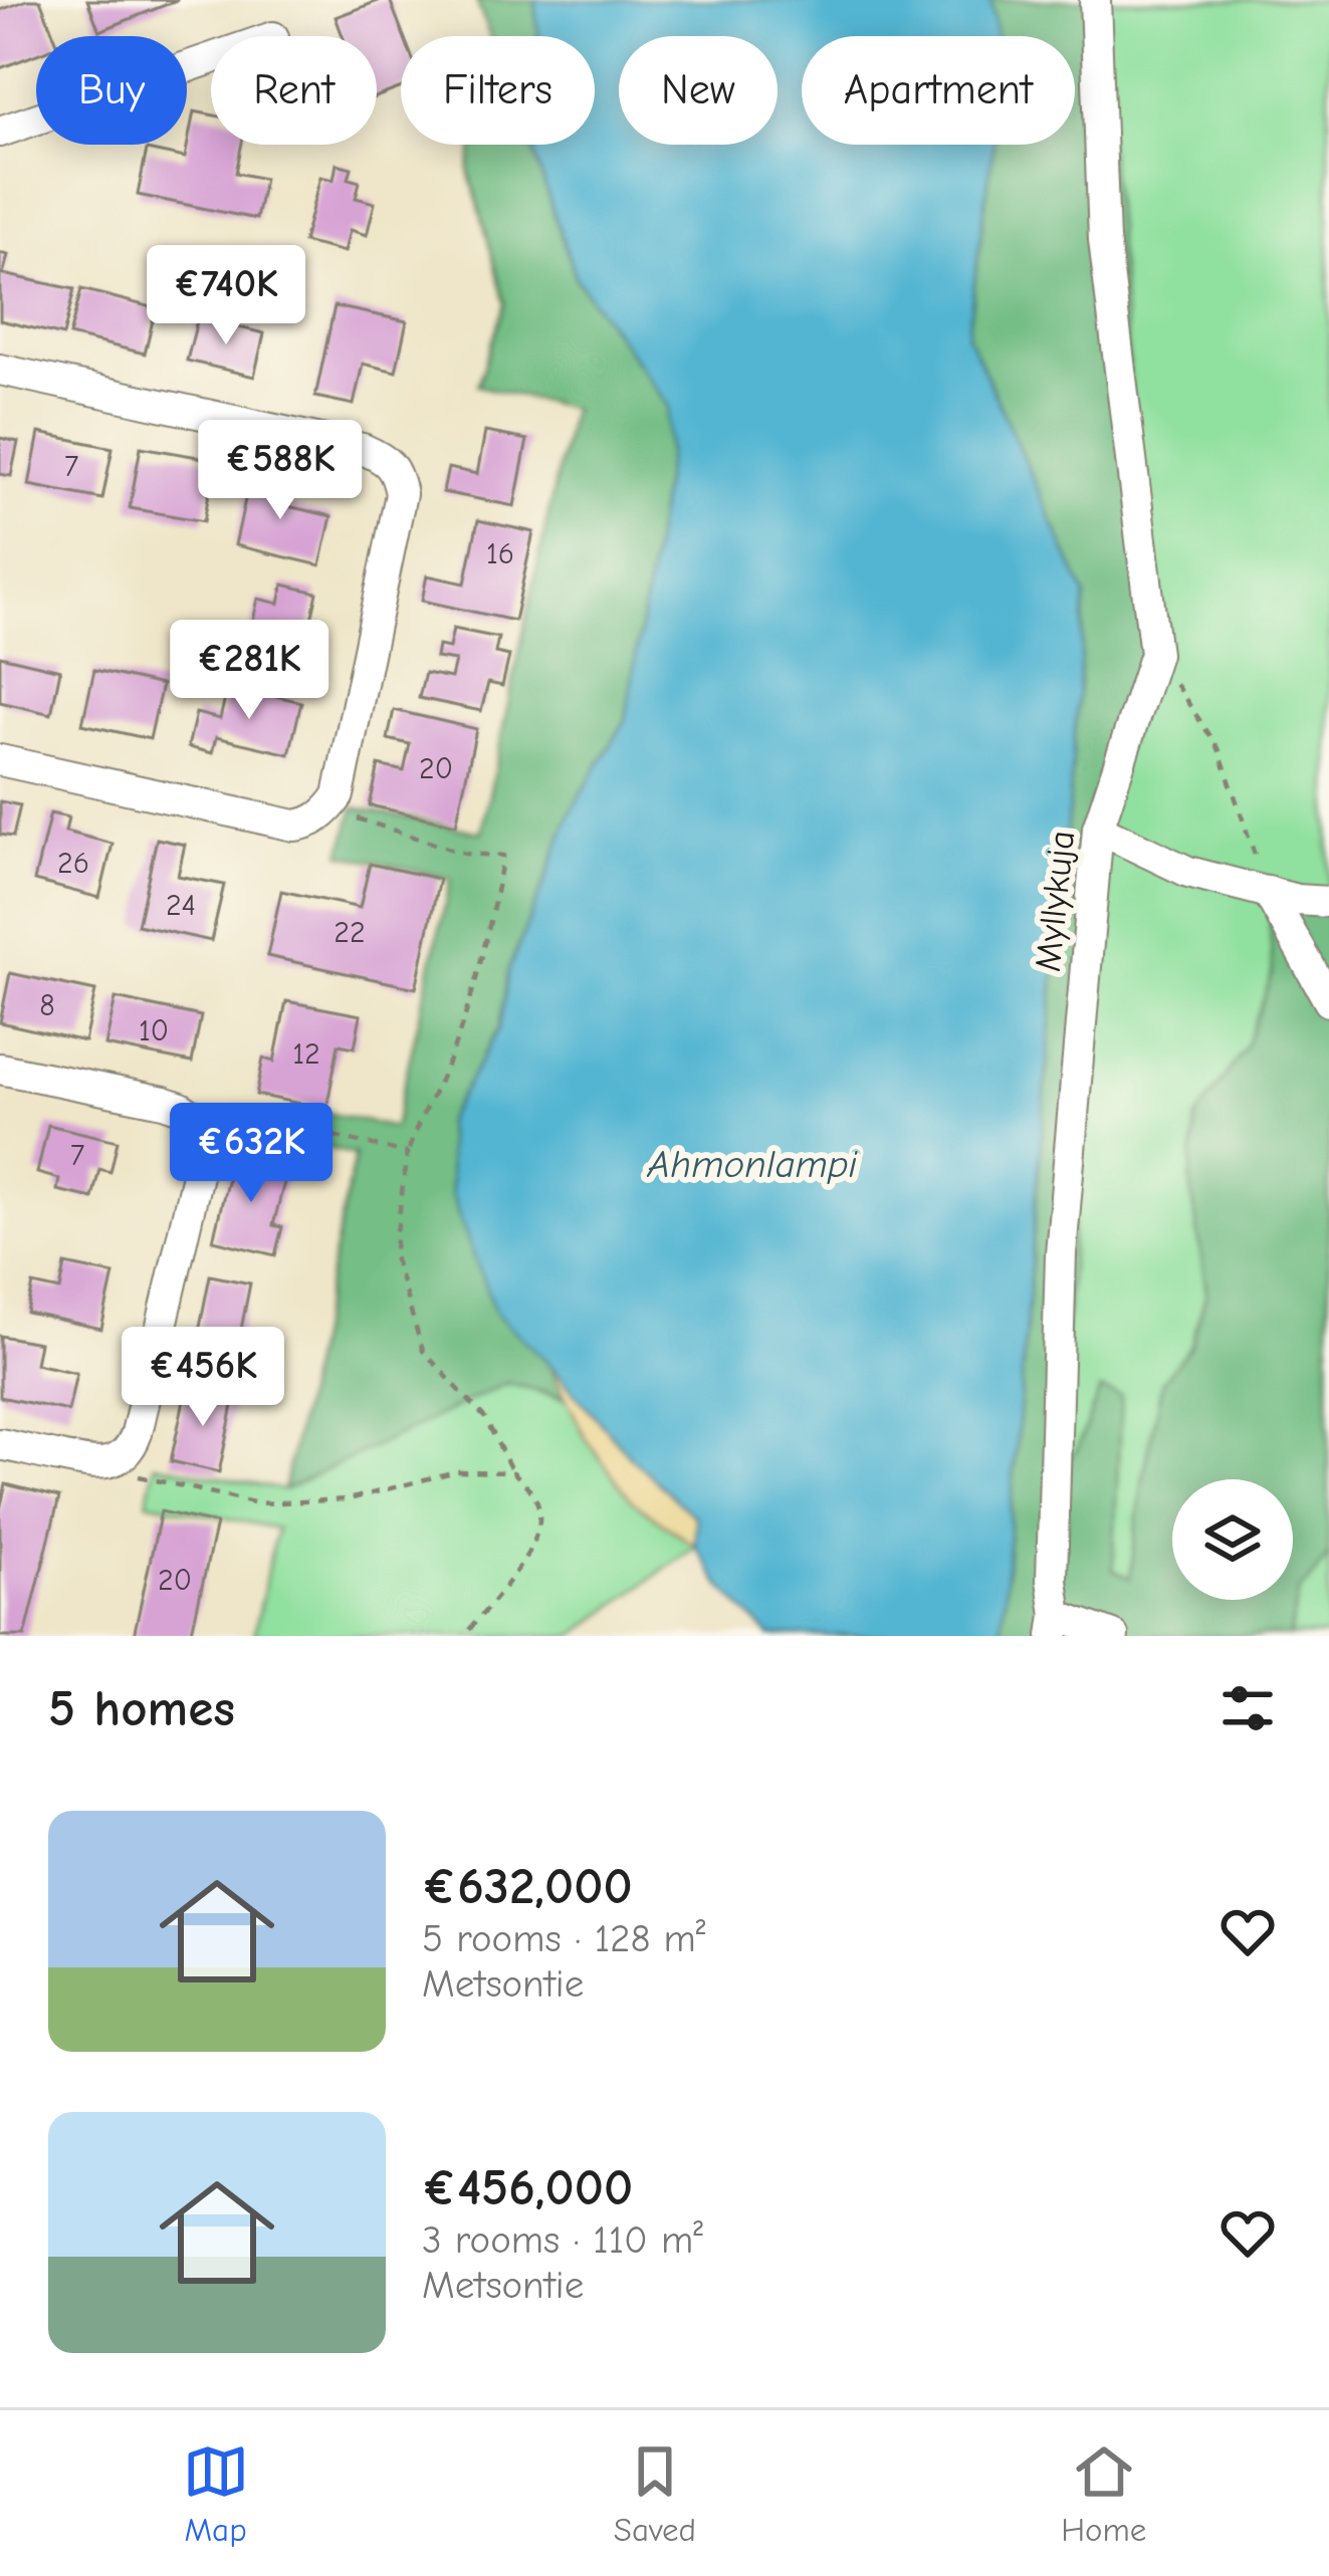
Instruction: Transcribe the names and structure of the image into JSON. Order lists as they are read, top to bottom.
{
  "streets": {
    "street": ["Myllykuja"]
  },
  "water": ["Ahmonlampi"],
  "house_numbers": [
    "7",
    "16",
    "20",
    "26",
    "24",
    "22",
    "8",
    "10",
    "12",
    "7",
    "20"
  ],
  "page": {
    "chip": [
      "Buy",
      "Rent",
      "Filters",
      "New",
      "Apartment"
    ],
    "price": [
      "€740K",
      "€588K",
      "€281K",
      "€632K",
      "€456K"
    ],
    "heading": "5 homes",
    "list": [
      {
        "name": "€632,000",
        "note": "5 rooms · 128 m² · Metsontie"
      },
      {
        "name": "€456,000",
        "note": "3 rooms · 110 m² · Metsontie"
      }
    ],
    "tabs": ["Map", "Saved", "Home"]
  }
}
